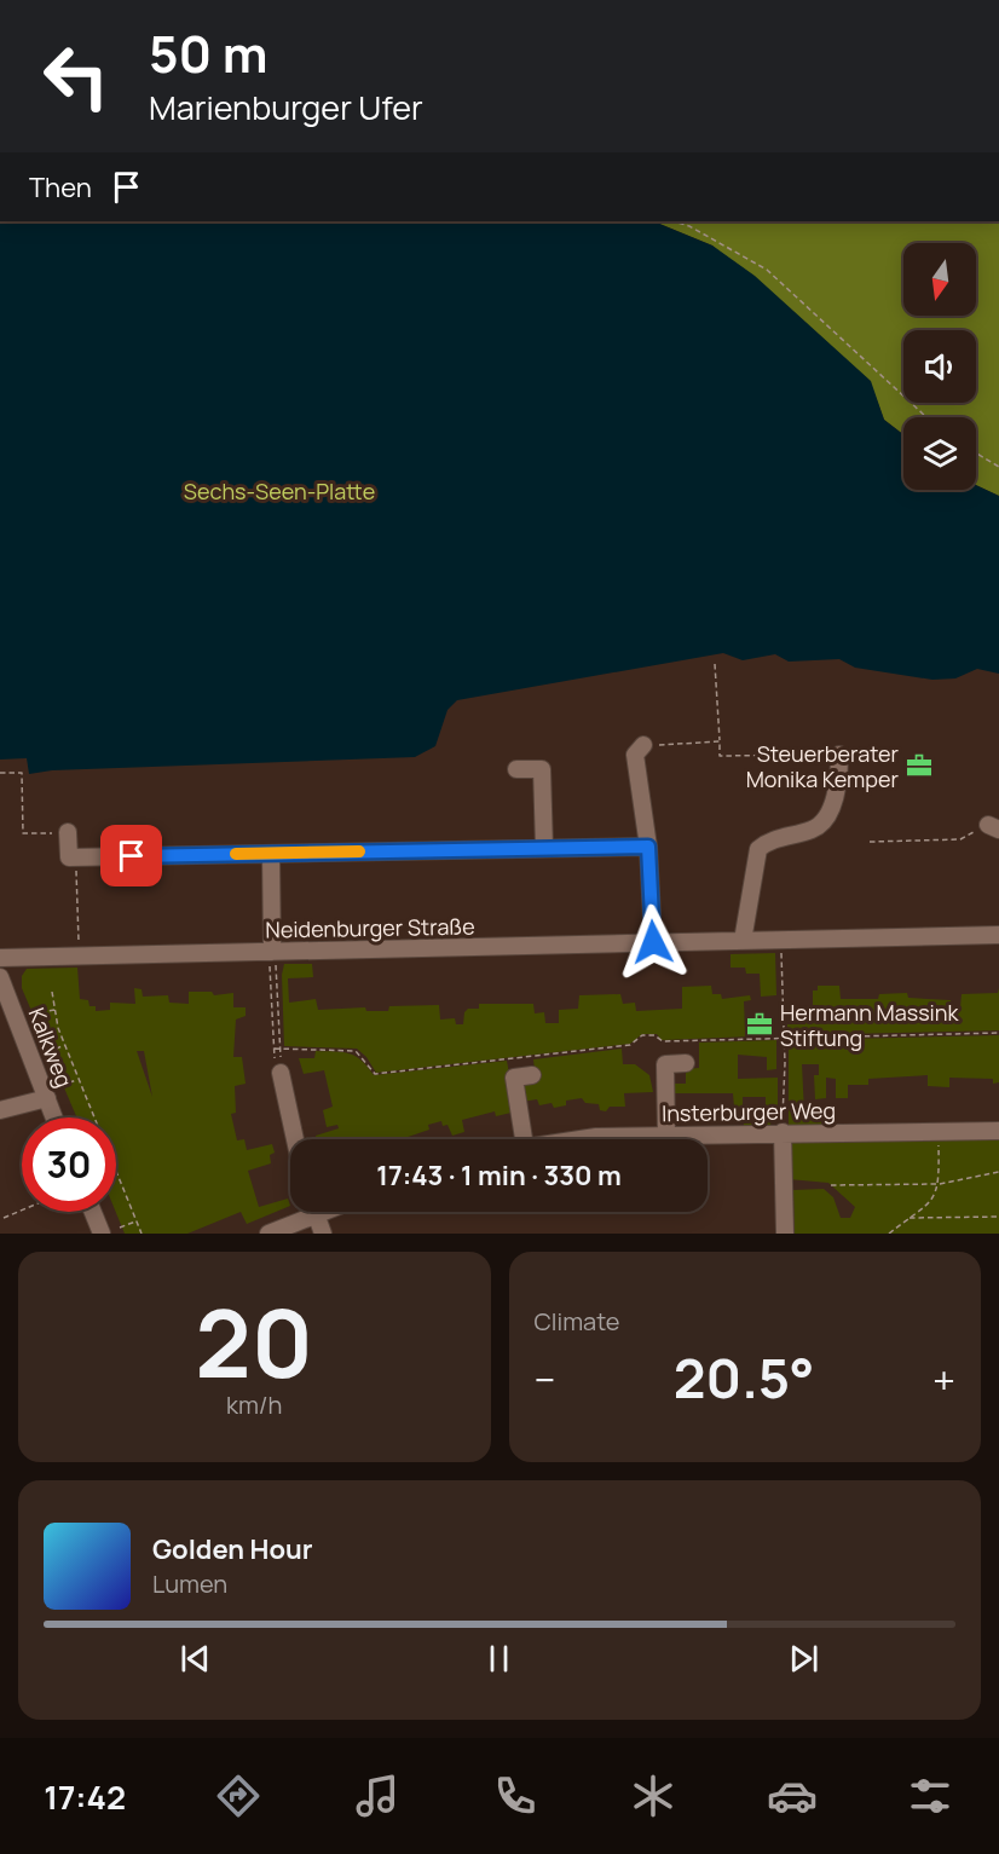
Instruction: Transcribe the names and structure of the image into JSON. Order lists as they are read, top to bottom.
{
  "streets": {
    "street": ["Neidenburger Straße", "Kalkweg", "Insterburger Weg"]
  },
  "parks": ["Sechs-Seen-Platte"],
  "places": {
    "office": ["Steuerberater Monika Kemper", "Hermann Massink Stiftung"]
  },
  "north": "bottom",
  "page": {
    "turn": ["50 m", "Marienburger Ufer"],
    "then": "Then",
    "limit": "30",
    "trip": "17:43 · 1 min · 330 m",
    "tile": [
      ["20", "km/h"],
      "Climate"
    ],
    "heat": ["−", "20.5°", "+"],
    "song": ["Golden Hour", "Lumen"],
    "tabs": "17:42"
  }
}
